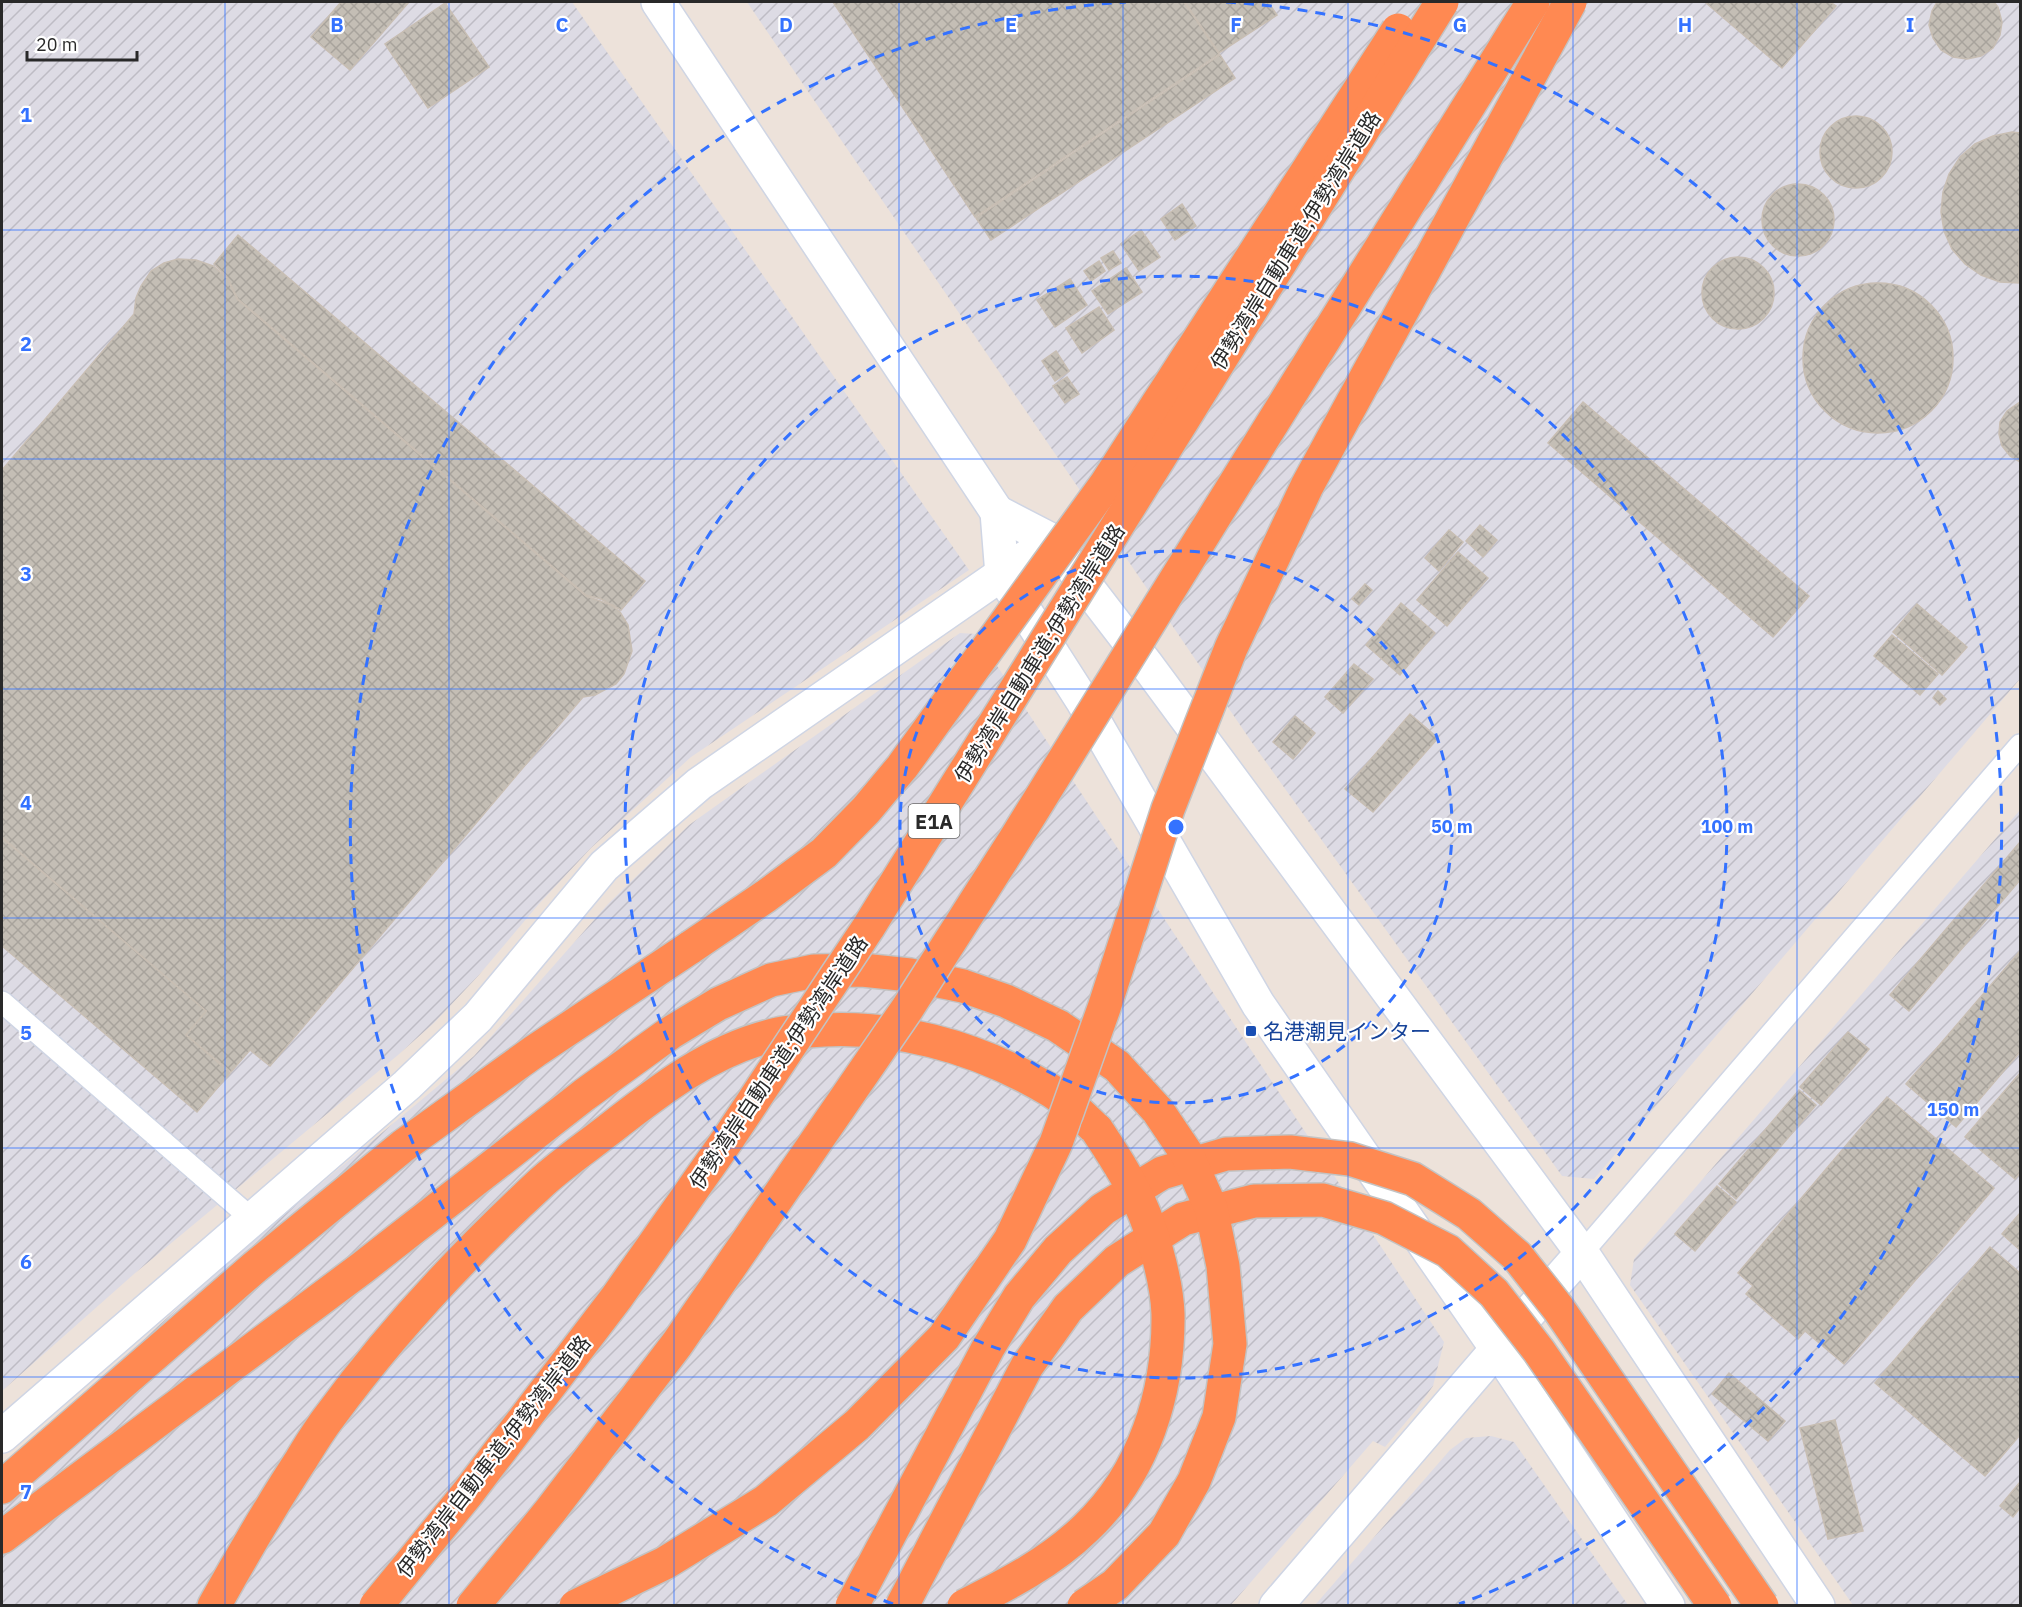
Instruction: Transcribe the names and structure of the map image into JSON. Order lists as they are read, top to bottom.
{
  "streets": {
    "highway": ["伊勢湾岸自動車道;伊勢湾岸道路", "E1A"]
  },
  "places": {
    "transit": ["名港潮見インター"]
  },
  "scale_bar": "20 m",
  "grid": {
    "columns": [
      "B",
      "C",
      "D",
      "E",
      "F",
      "G",
      "H",
      "I"
    ],
    "rows": [
      "1",
      "2",
      "3",
      "4",
      "5",
      "6",
      "7"
    ]
  },
  "rings": ["50 m", "100 m", "150 m"]
}
